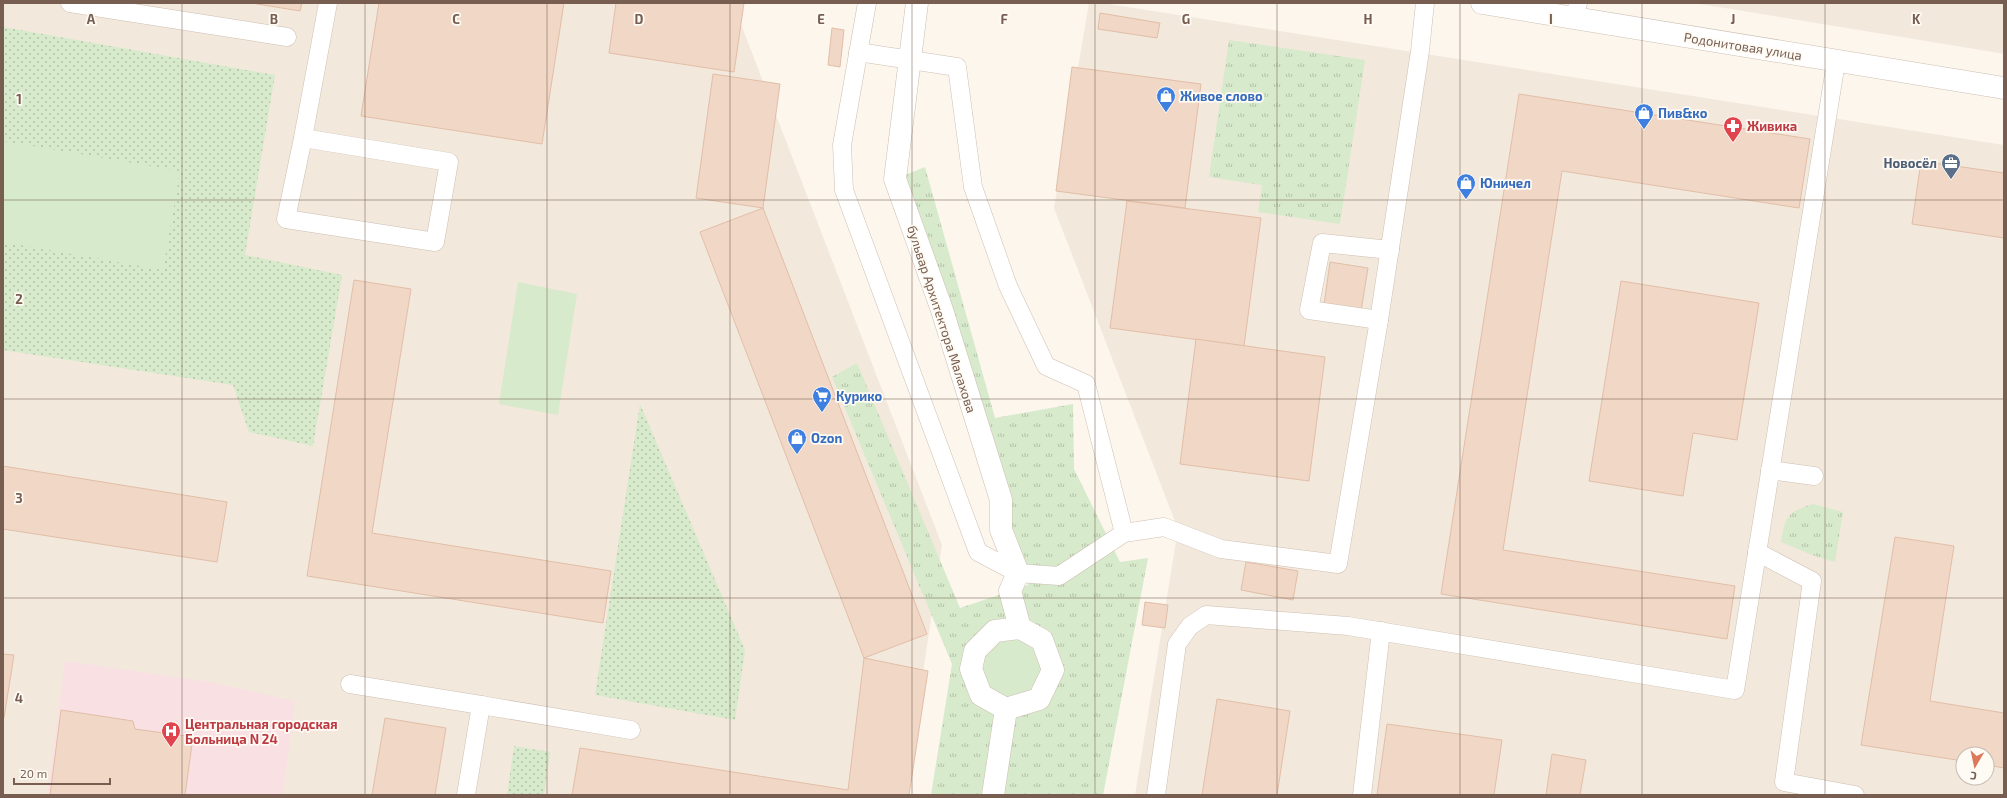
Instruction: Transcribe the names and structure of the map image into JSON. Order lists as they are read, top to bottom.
{
  "streets": {
    "street": ["Родонитовая улица", "бульвар Архитектора Малахова"]
  },
  "places": {
    "shop": [
      "Живое слово",
      "Пив&ко",
      "Юничел",
      "Ozon"
    ],
    "pharmacy": ["Живика"],
    "office": ["Новосёл"],
    "supermarket": ["Курико"],
    "hospital": ["Центральная городская Больница N 24"]
  },
  "scale_bar": "20 m",
  "north": "bottom",
  "grid": {
    "columns": [
      "A",
      "B",
      "C",
      "D",
      "E",
      "F",
      "G",
      "H",
      "I",
      "J",
      "K"
    ],
    "rows": [
      "1",
      "2",
      "3",
      "4"
    ]
  }
}
